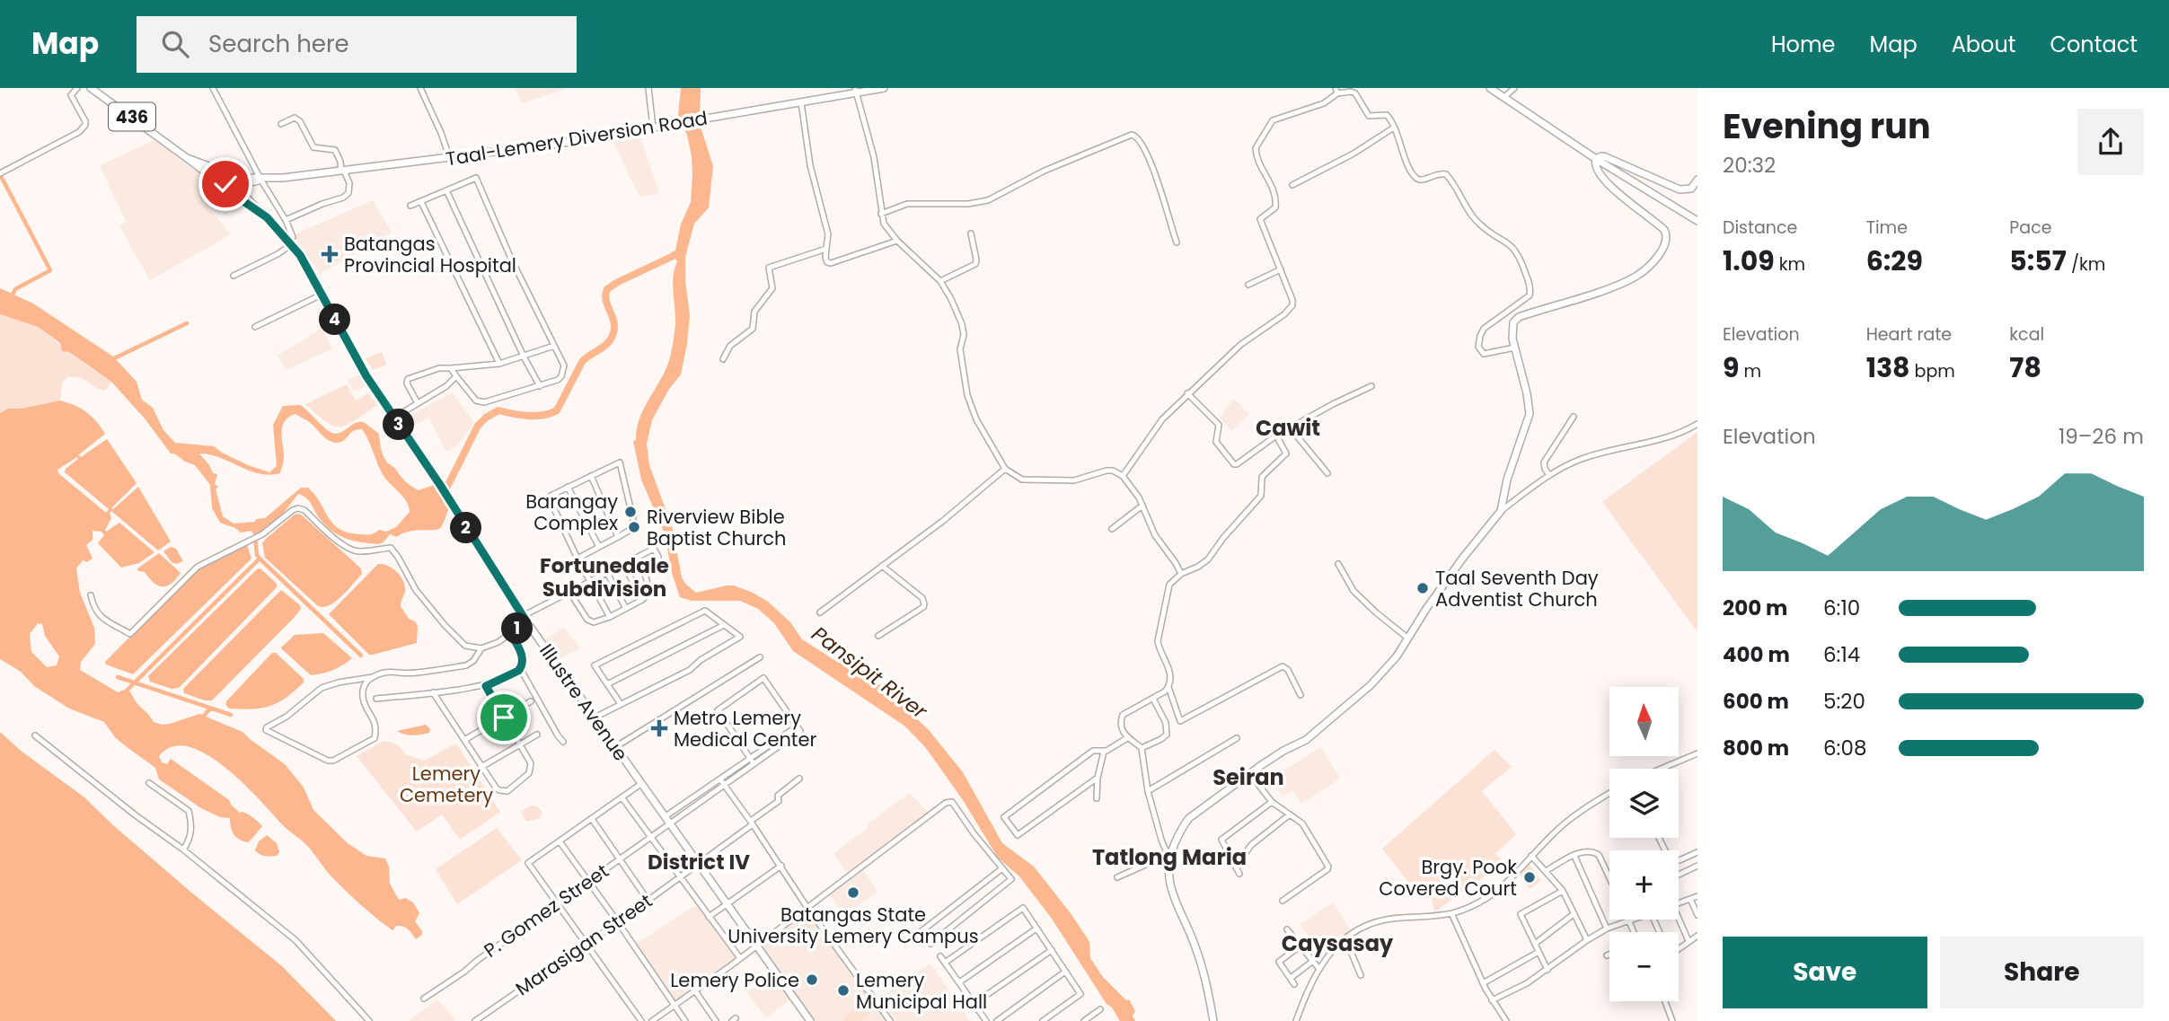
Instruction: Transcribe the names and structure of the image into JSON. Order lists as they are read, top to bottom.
{
  "streets": {
    "main road": ["436", "Taal-Lemery Diversion Road", "Illustre Avenue"],
    "street": ["P. Gomez Street", "Marasigan Street"]
  },
  "crossings": [
    ["436", "Taal-Lemery Diversion Road"],
    ["436", "Illustre Avenue"],
    ["Taal-Lemery Diversion Road", "Illustre Avenue"],
    ["Illustre Avenue", "P. Gomez Street"],
    ["Illustre Avenue", "Marasigan Street"]
  ],
  "districts": [
    "Cawit",
    "Fortunedale Subdivision",
    "Seiran",
    "Tatlong Maria",
    "District IV",
    "Caysasay"
  ],
  "water": ["Pansipit River"],
  "parks": ["Lemery Cemetery"],
  "places": {
    "health": ["Batangas Provincial Hospital", "Metro Lemery Medical Center"],
    "other": [
      "Barangay Complex",
      "Riverview Bible Baptist Church",
      "Taal Seventh Day Adventist Church",
      "Brgy. Pook Covered Court",
      "Batangas State University Lemery Campus",
      "Lemery Police",
      "Lemery Municipal Hall"
    ]
  },
  "north": "top",
  "page": {
    "header": "Map",
    "search": "Search here",
    "nav": [
      "Home",
      "Map",
      "About",
      "Contact"
    ],
    "heading": ["Evening run", "20:32"],
    "stats": [
      ["Distance", "1.09 km"],
      ["Time", "6:29"],
      ["Pace", "5:57 /km"],
      ["Elevation", "9 m"],
      ["Heart rate", "138 bpm"],
      ["kcal", "78"]
    ],
    "pins": [
      "4",
      "3",
      "2",
      "1"
    ],
    "chart": ["Elevation", "19–26 m"],
    "list": [
      {
        "name": "200 m",
        "note": "6:10"
      },
      {
        "name": "400 m",
        "note": "6:14"
      },
      {
        "name": "600 m",
        "note": "5:20"
      },
      {
        "name": "800 m",
        "note": "6:08"
      }
    ],
    "map_buttons": ["+", "−"],
    "buttons": ["Save", "Share"]
  }
}
